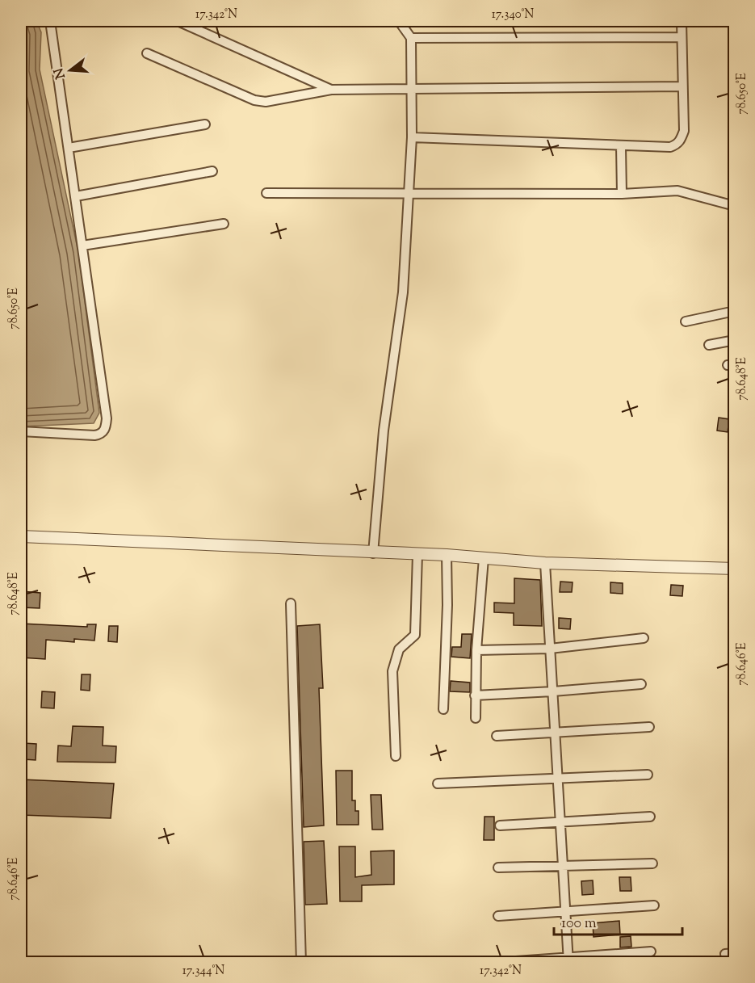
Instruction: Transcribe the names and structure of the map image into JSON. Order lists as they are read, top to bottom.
{
  "scale_bar": "100 m",
  "north": "left",
  "coordinates": [
    "17.342°N",
    "17.340°N",
    "78.650°E",
    "78.648°E",
    "78.646°E",
    "17.344°N"
  ]
}
